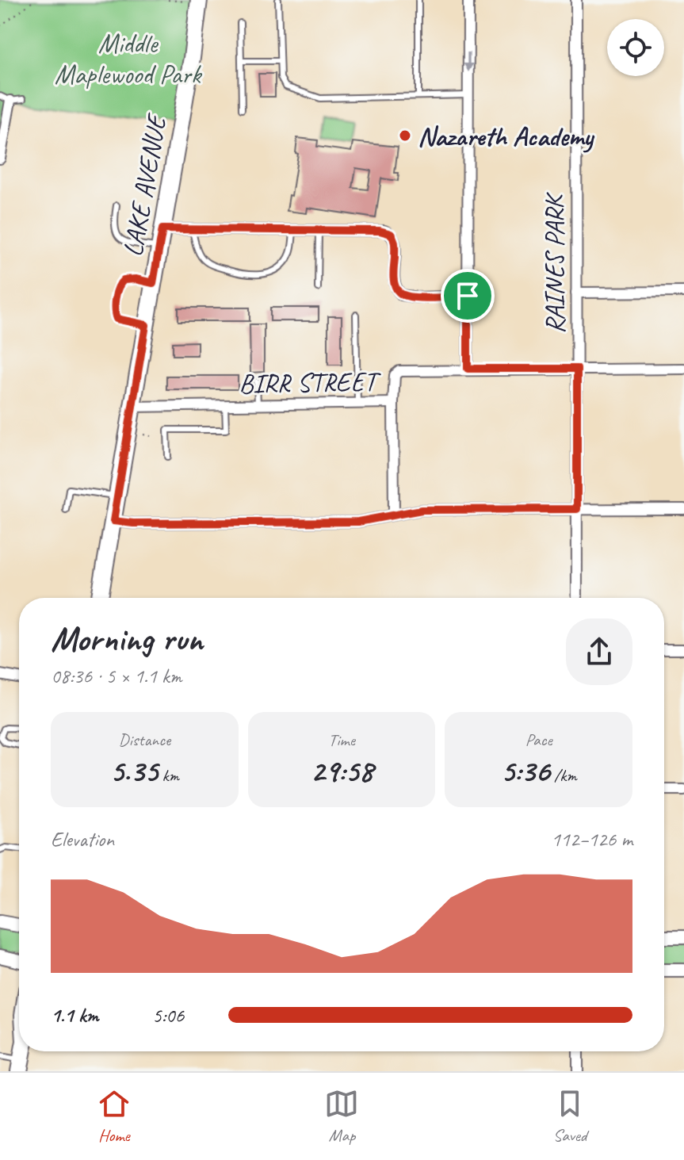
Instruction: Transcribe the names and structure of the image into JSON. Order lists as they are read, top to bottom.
{
  "streets": {
    "main road": ["LAKE AVENUE"],
    "street": ["RAINES PARK", "BIRR STREET"]
  },
  "crossings": [
    ["LAKE AVENUE", "BIRR STREET"],
    ["RAINES PARK", "BIRR STREET"]
  ],
  "parks": ["Middle Maplewood Park"],
  "places": ["Nazareth Academy"],
  "page": {
    "heading": ["Morning run", "08:36 · 5 × 1.1 km"],
    "stats": [
      ["Distance", "5.35 km"],
      ["Time", "29:58"],
      ["Pace", "5:36 /km"]
    ],
    "chart": ["Elevation", "112–126 m"],
    "list": [
      {
        "name": "1.1 km",
        "note": "5:06"
      }
    ],
    "tabs": ["Home", "Map", "Saved"]
  }
}
